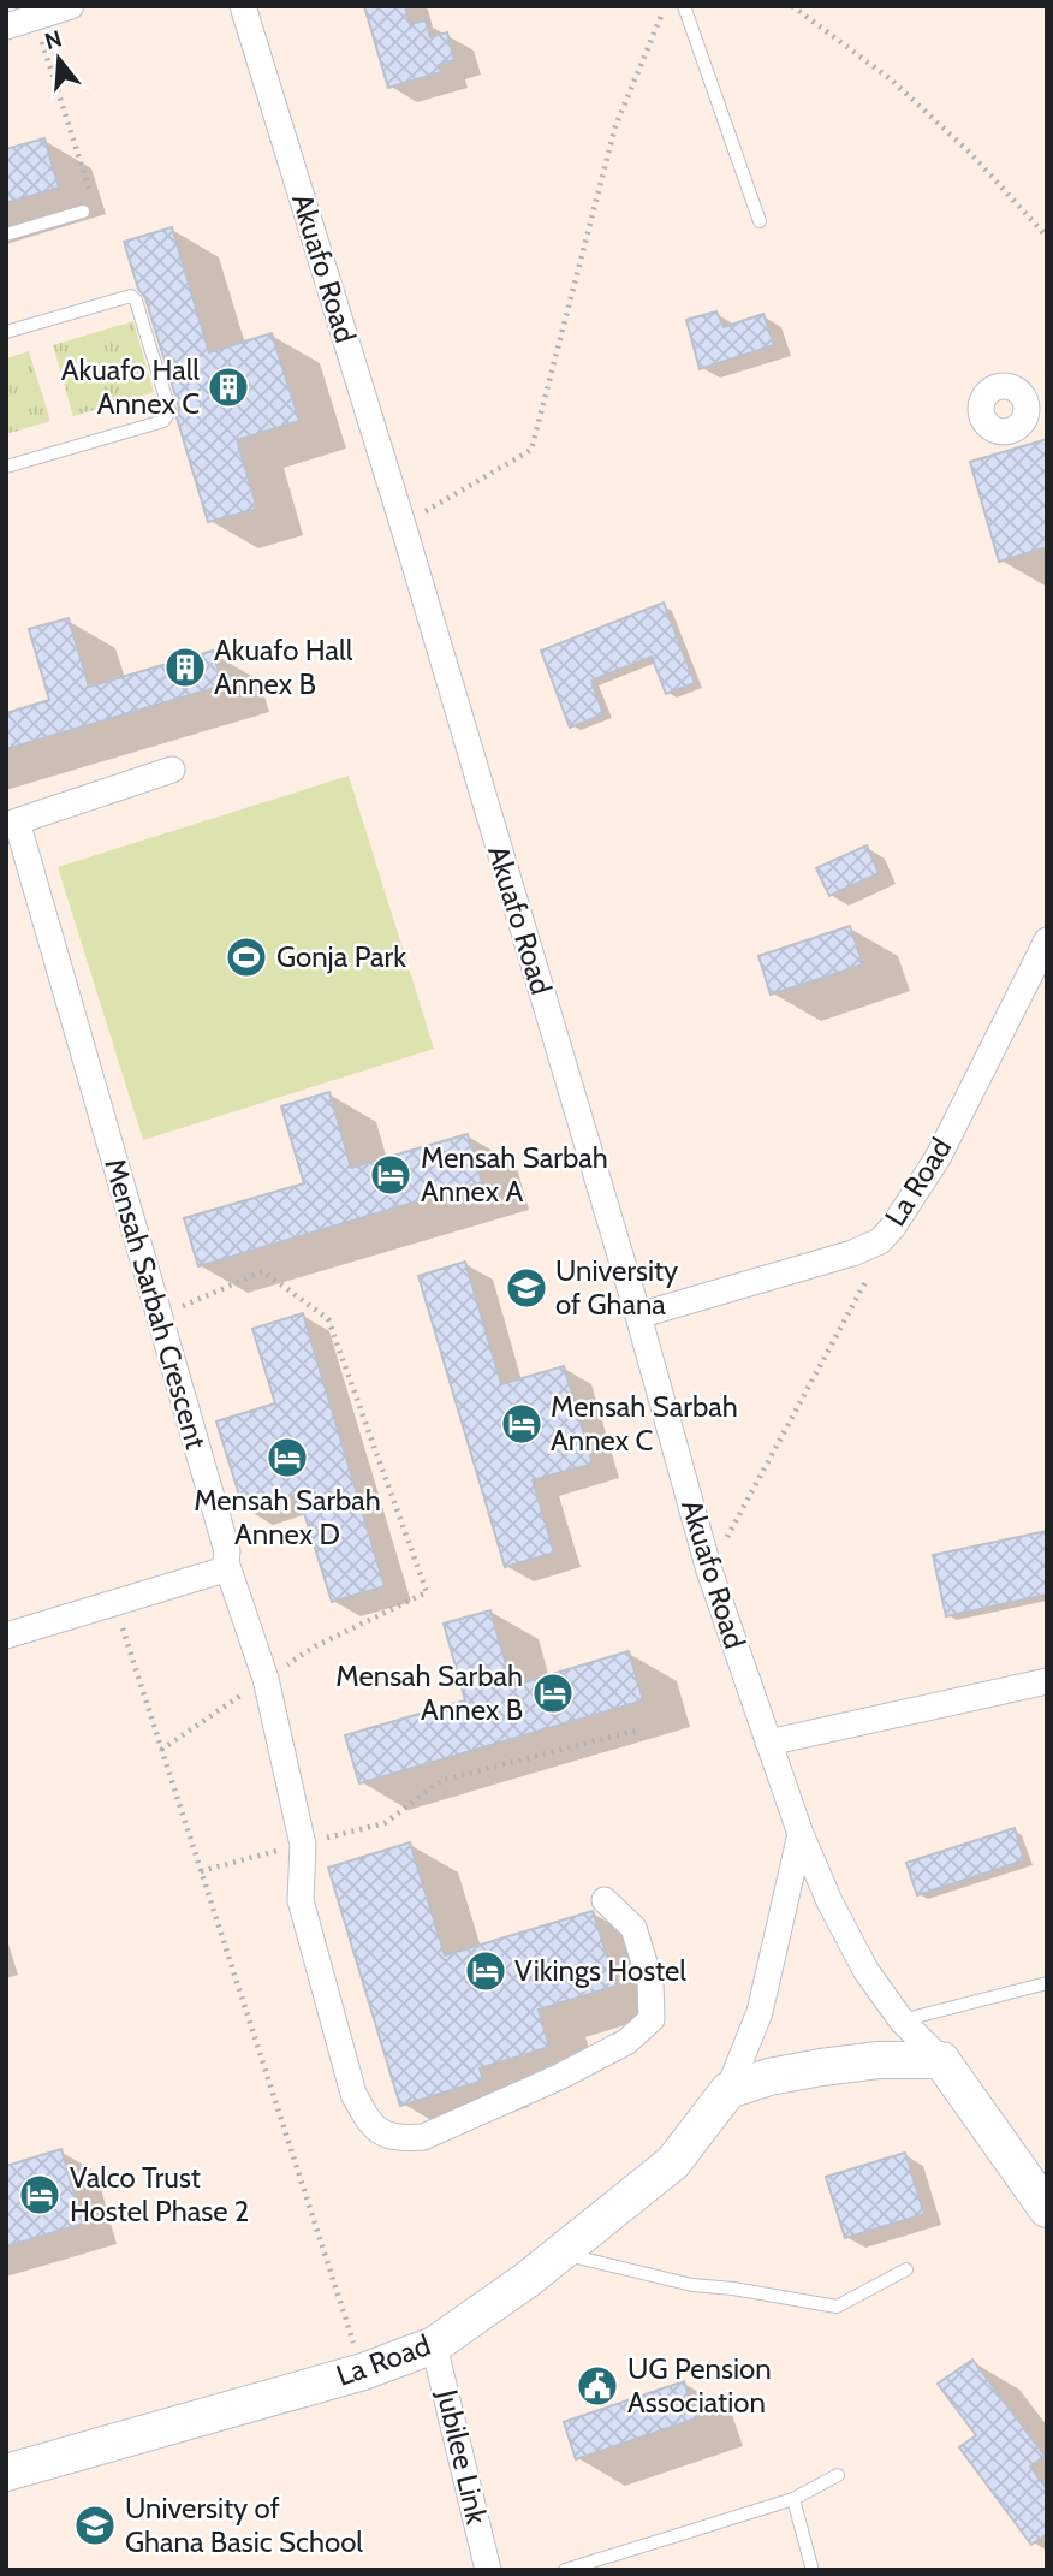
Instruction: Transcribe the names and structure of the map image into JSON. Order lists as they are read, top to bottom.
{
  "streets": {
    "street": [
      "Akuafo Road",
      "La Road",
      "Mensah Sarbah Crescent",
      "Jubilee Link"
    ]
  },
  "crossings": [
    ["Akuafo Road", "La Road"],
    ["La Road", "Jubilee Link"]
  ],
  "places": {
    "building": ["Akuafo Hall Annex C", "Akuafo Hall Annex B"],
    "sports": ["Gonja Park"],
    "hotel": [
      "Mensah Sarbah Annex A",
      "Mensah Sarbah Annex C",
      "Mensah Sarbah Annex D",
      "Mensah Sarbah Annex B",
      "Vikings Hostel",
      "Valco Trust Hostel Phase 2"
    ],
    "school or university": ["University of Ghana", "University of Ghana Basic School"],
    "public building": ["UG Pension Association"]
  },
  "north": "top"
}
